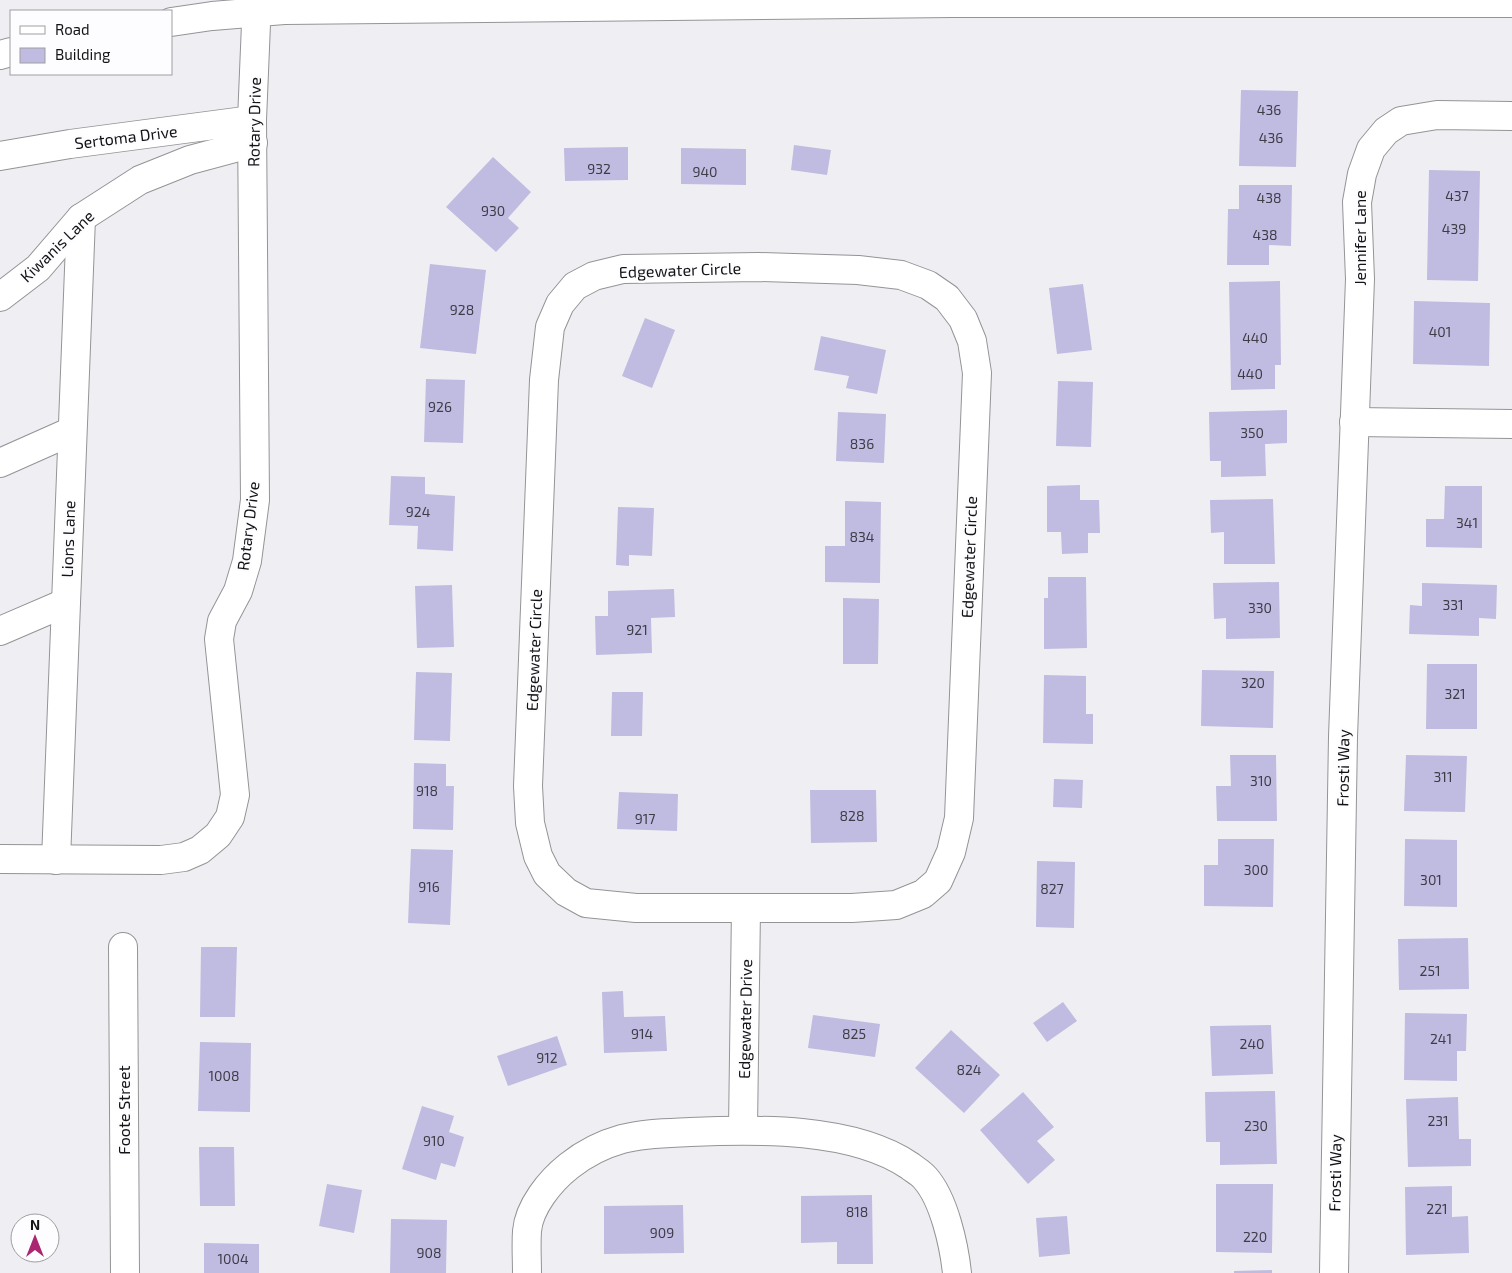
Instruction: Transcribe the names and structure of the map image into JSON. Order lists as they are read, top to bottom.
{
  "streets": {
    "street": [
      "Rotary Drive",
      "Sertoma Drive",
      "Jennifer Lane",
      "Kiwanis Lane",
      "Edgewater Circle",
      "Lions Lane",
      "Frosti Way",
      "Edgewater Drive",
      "Foote Street"
    ]
  },
  "crossings": [
    ["Rotary Drive", "Sertoma Drive"],
    ["Rotary Drive", "Kiwanis Lane"],
    ["Rotary Drive", "Lions Lane"],
    ["Sertoma Drive", "Kiwanis Lane"],
    ["Jennifer Lane", "Frosti Way"],
    ["Kiwanis Lane", "Lions Lane"],
    ["Edgewater Circle", "Edgewater Drive"]
  ],
  "house_numbers": [
    "436",
    "436",
    "932",
    "940",
    "437",
    "438",
    "930",
    "439",
    "438",
    "928",
    "401",
    "440",
    "440",
    "926",
    "350",
    "836",
    "924",
    "341",
    "834",
    "331",
    "330",
    "921",
    "320",
    "321",
    "311",
    "310",
    "918",
    "828",
    "917",
    "300",
    "301",
    "916",
    "827",
    "251",
    "914",
    "825",
    "241",
    "240",
    "912",
    "824",
    "1008",
    "231",
    "230",
    "910",
    "221",
    "818",
    "909",
    "220",
    "908",
    "1004"
  ],
  "legend": ["Road", "Building"],
  "north": "top"
}
